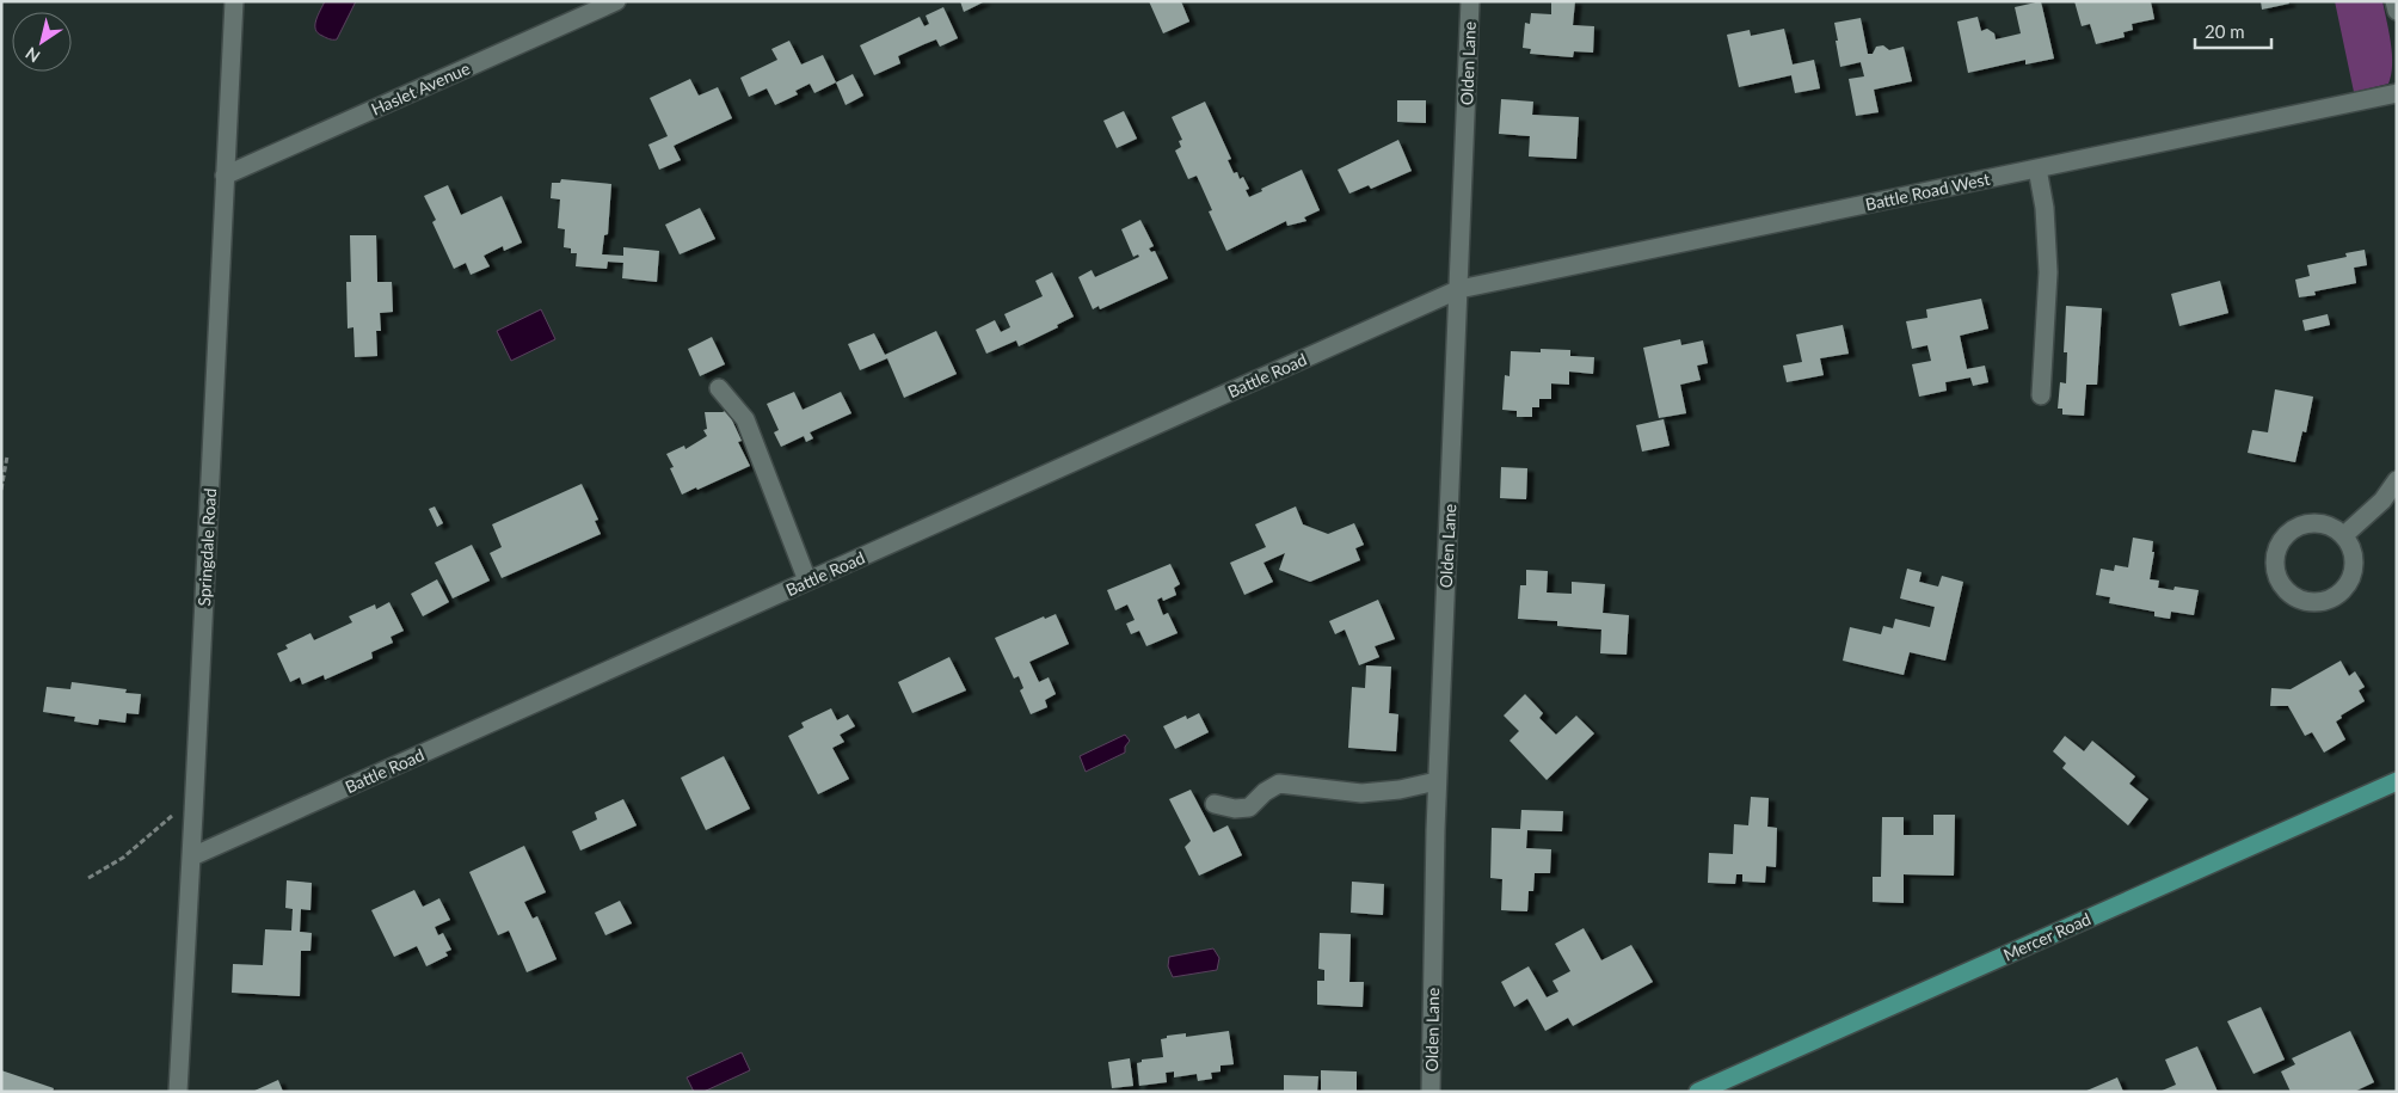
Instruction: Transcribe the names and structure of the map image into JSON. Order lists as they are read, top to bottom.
{
  "streets": {
    "main road": ["Mercer Road"],
    "street": [
      "Olden Lane",
      "Haslet Avenue",
      "Battle Road West",
      "Battle Road",
      "Springdale Road"
    ]
  },
  "crossings": [
    ["Olden Lane", "Battle Road West"],
    ["Olden Lane", "Battle Road"],
    ["Haslet Avenue", "Springdale Road"],
    ["Battle Road West", "Battle Road"],
    ["Battle Road", "Springdale Road"]
  ],
  "scale_bar": "20 m",
  "north": "bottom left"
}
